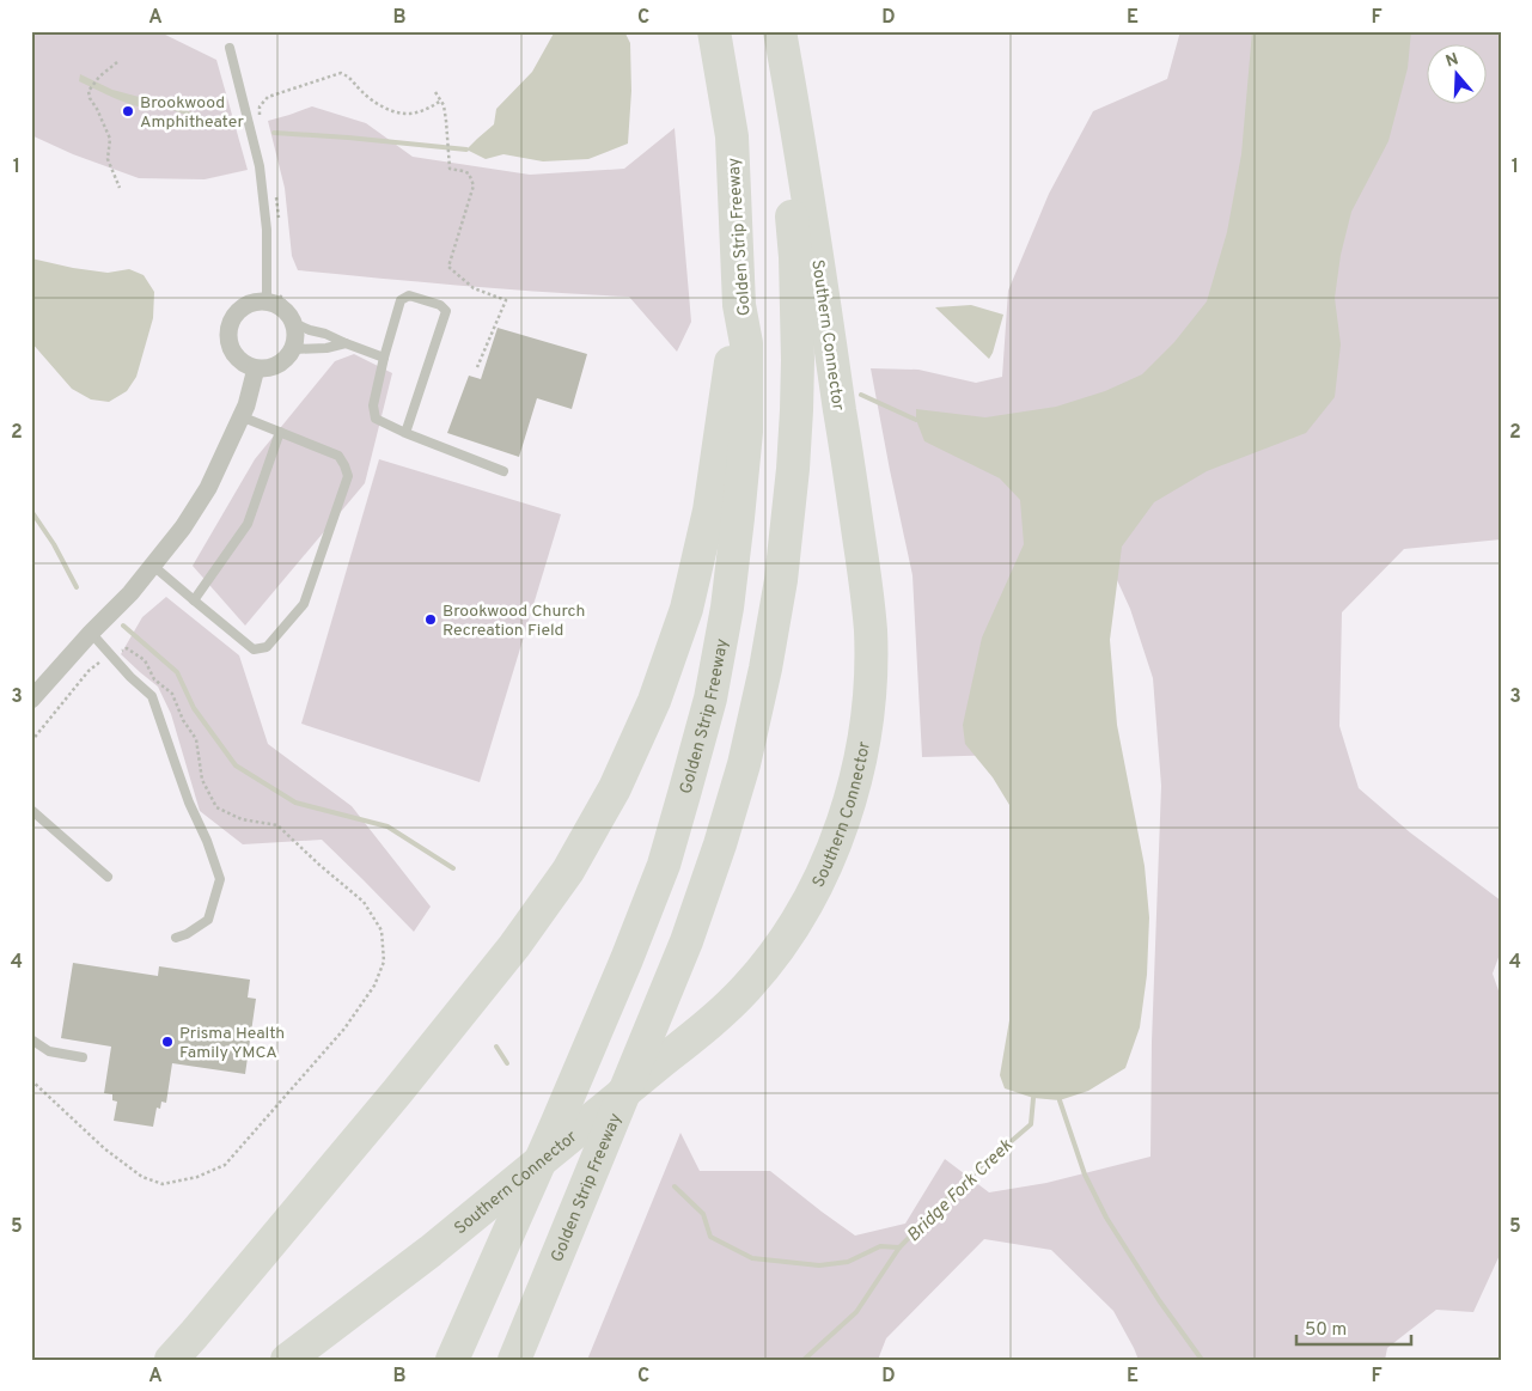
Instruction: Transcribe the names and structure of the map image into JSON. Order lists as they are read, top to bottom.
{
  "streets": {
    "highway": ["Golden Strip Freeway", "Southern Connector"]
  },
  "water": ["Bridge Fork Creek"],
  "places": ["Brookwood Amphitheater", "Brookwood Church Recreation Field", "Prisma Health Family YMCA"],
  "scale_bar": "50 m",
  "north": "top",
  "grid": {
    "columns": [
      "A",
      "B",
      "C",
      "D",
      "E",
      "F"
    ],
    "rows": [
      "1",
      "2",
      "3",
      "4",
      "5"
    ]
  }
}
